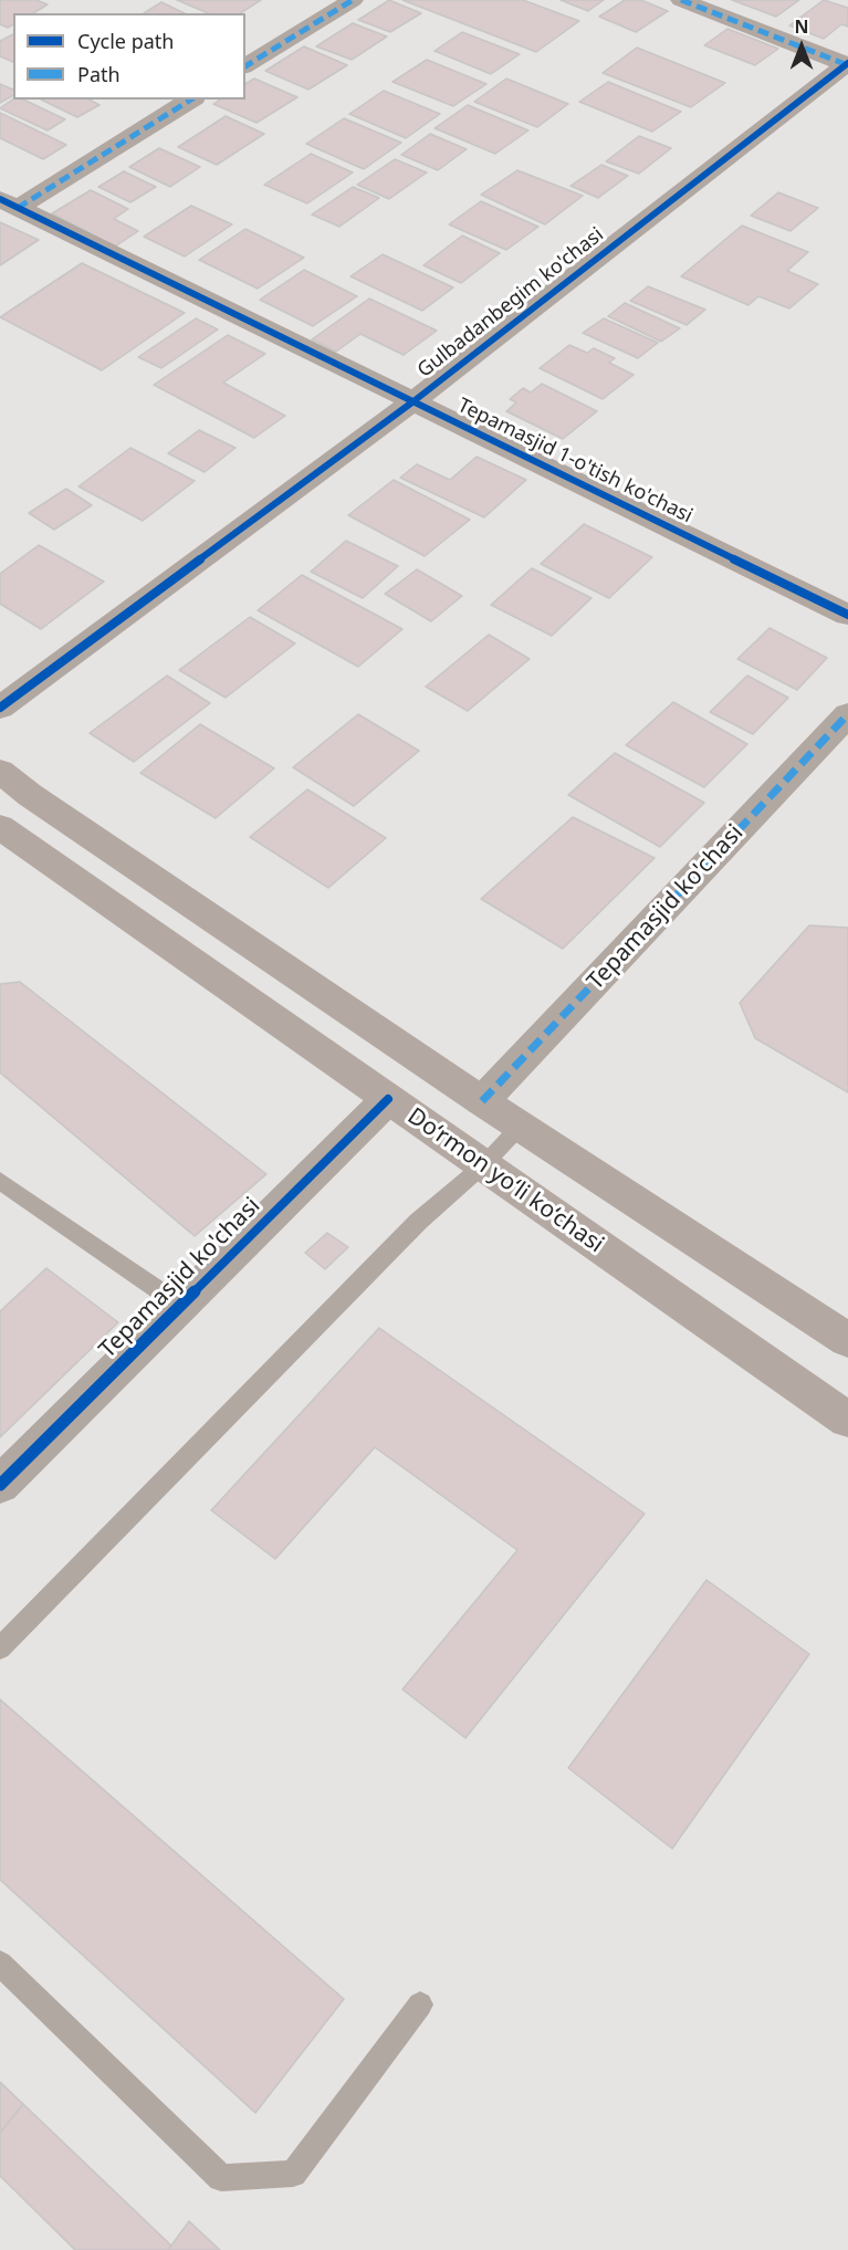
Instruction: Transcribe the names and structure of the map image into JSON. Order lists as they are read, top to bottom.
{
  "streets": {
    "main road": ["Do‘rmon yo‘li ko‘chasi"],
    "street": ["Gulbadanbegim ko'chasi", "Tepamasjid 1-o'tish ko'chasi", "Tepamasjid ko'chasi"]
  },
  "crossings": [
    ["Gulbadanbegim ko'chasi", "Tepamasjid 1-o'tish ko'chasi"],
    ["Tepamasjid ko'chasi", "Do‘rmon yo‘li ko‘chasi"]
  ],
  "legend": ["Cycle path", "Path"],
  "north": "top"
}
